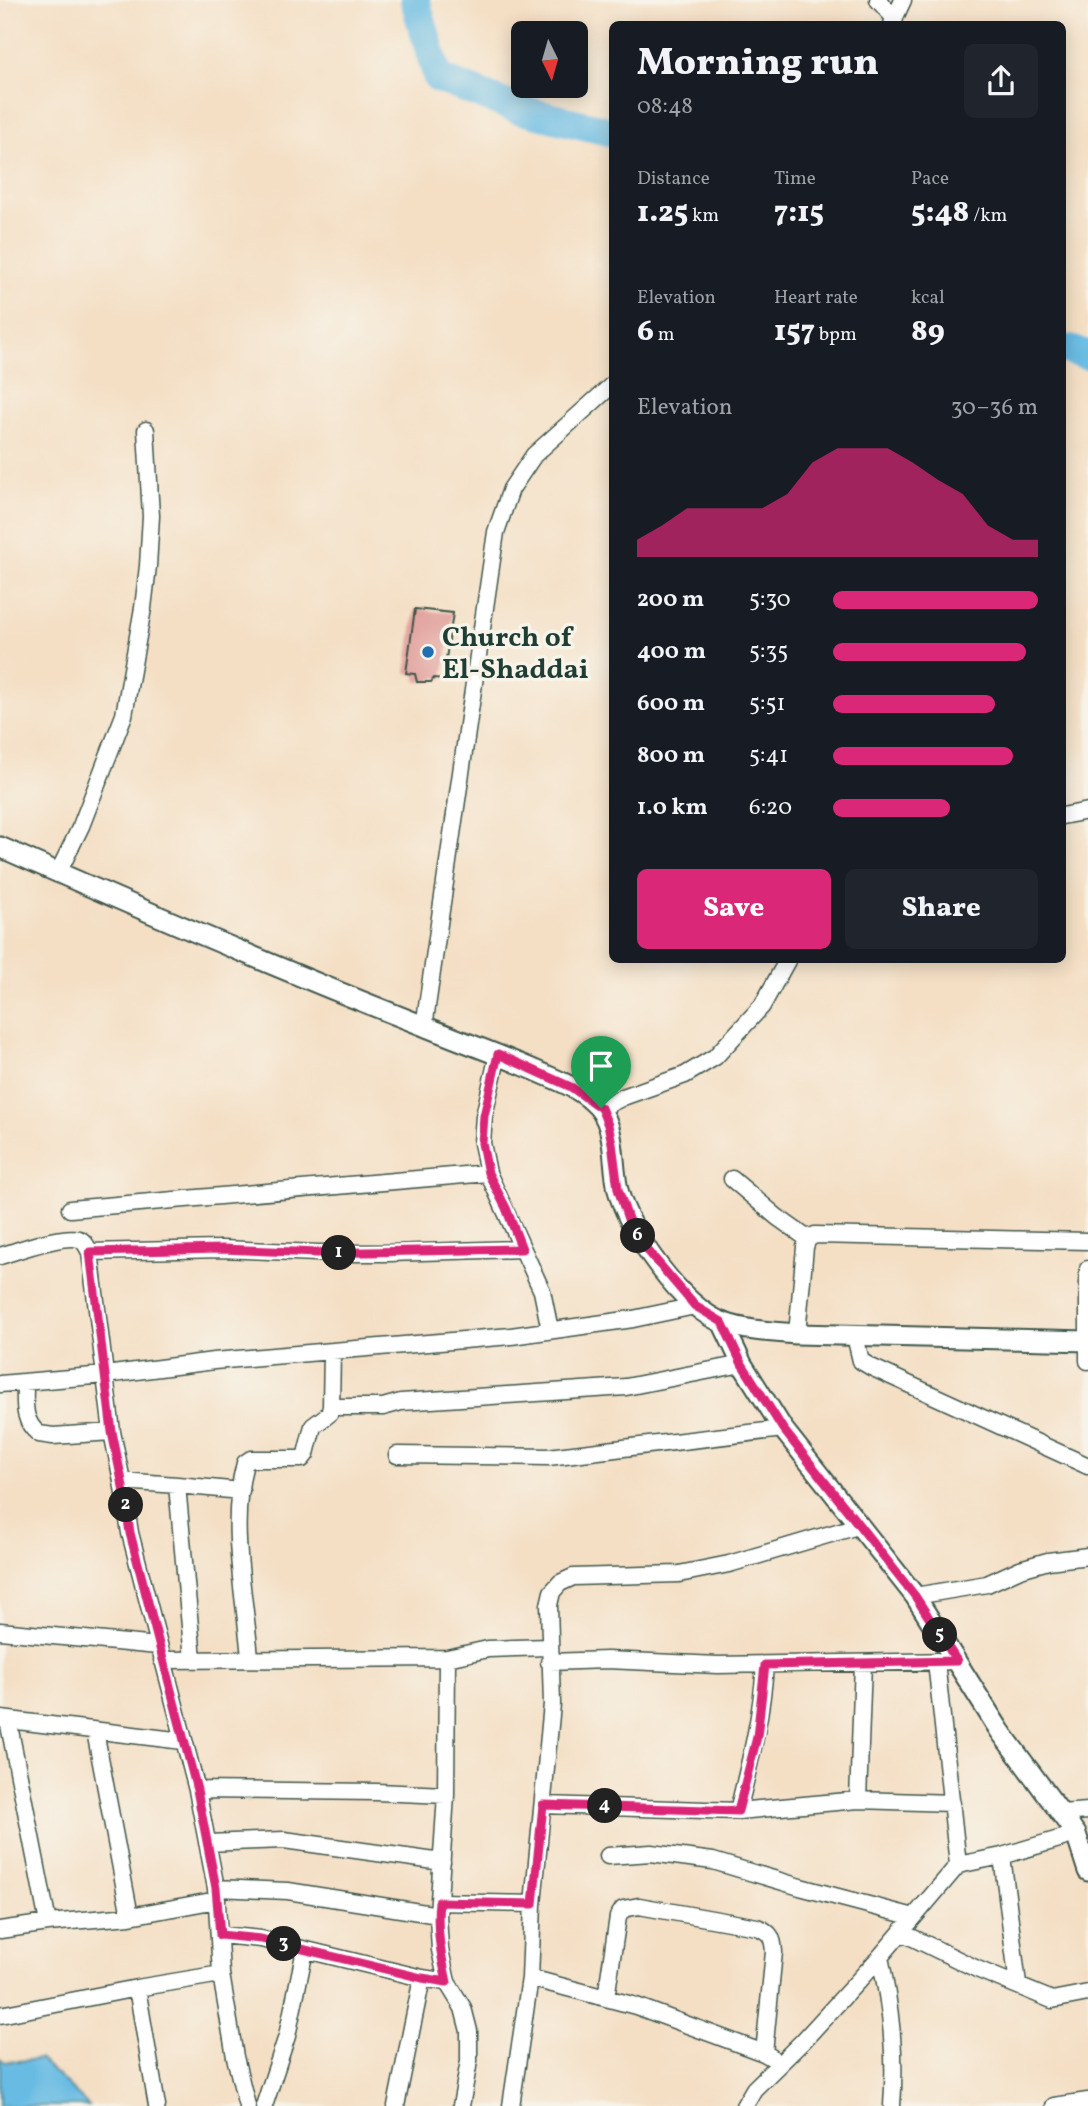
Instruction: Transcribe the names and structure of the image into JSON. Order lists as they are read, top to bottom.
{
  "places": ["Church of El-Shaddai"],
  "north": "bottom",
  "page": {
    "heading": ["Morning run", "08:48"],
    "stats": [
      ["Distance", "1.25 km"],
      ["Time", "7:15"],
      ["Pace", "5:48 /km"],
      ["Elevation", "6 m"],
      ["Heart rate", "157 bpm"],
      ["kcal", "89"]
    ],
    "chart": ["Elevation", "30–36 m"],
    "list": [
      {
        "name": "200 m",
        "note": "5:30"
      },
      {
        "name": "400 m",
        "note": "5:35"
      },
      {
        "name": "600 m",
        "note": "5:51"
      },
      {
        "name": "800 m",
        "note": "5:41"
      },
      {
        "name": "1.0 km",
        "note": "6:20"
      }
    ],
    "buttons": ["Save", "Share"],
    "pins": [
      "6",
      "1",
      "2",
      "5",
      "4",
      "3"
    ]
  }
}
